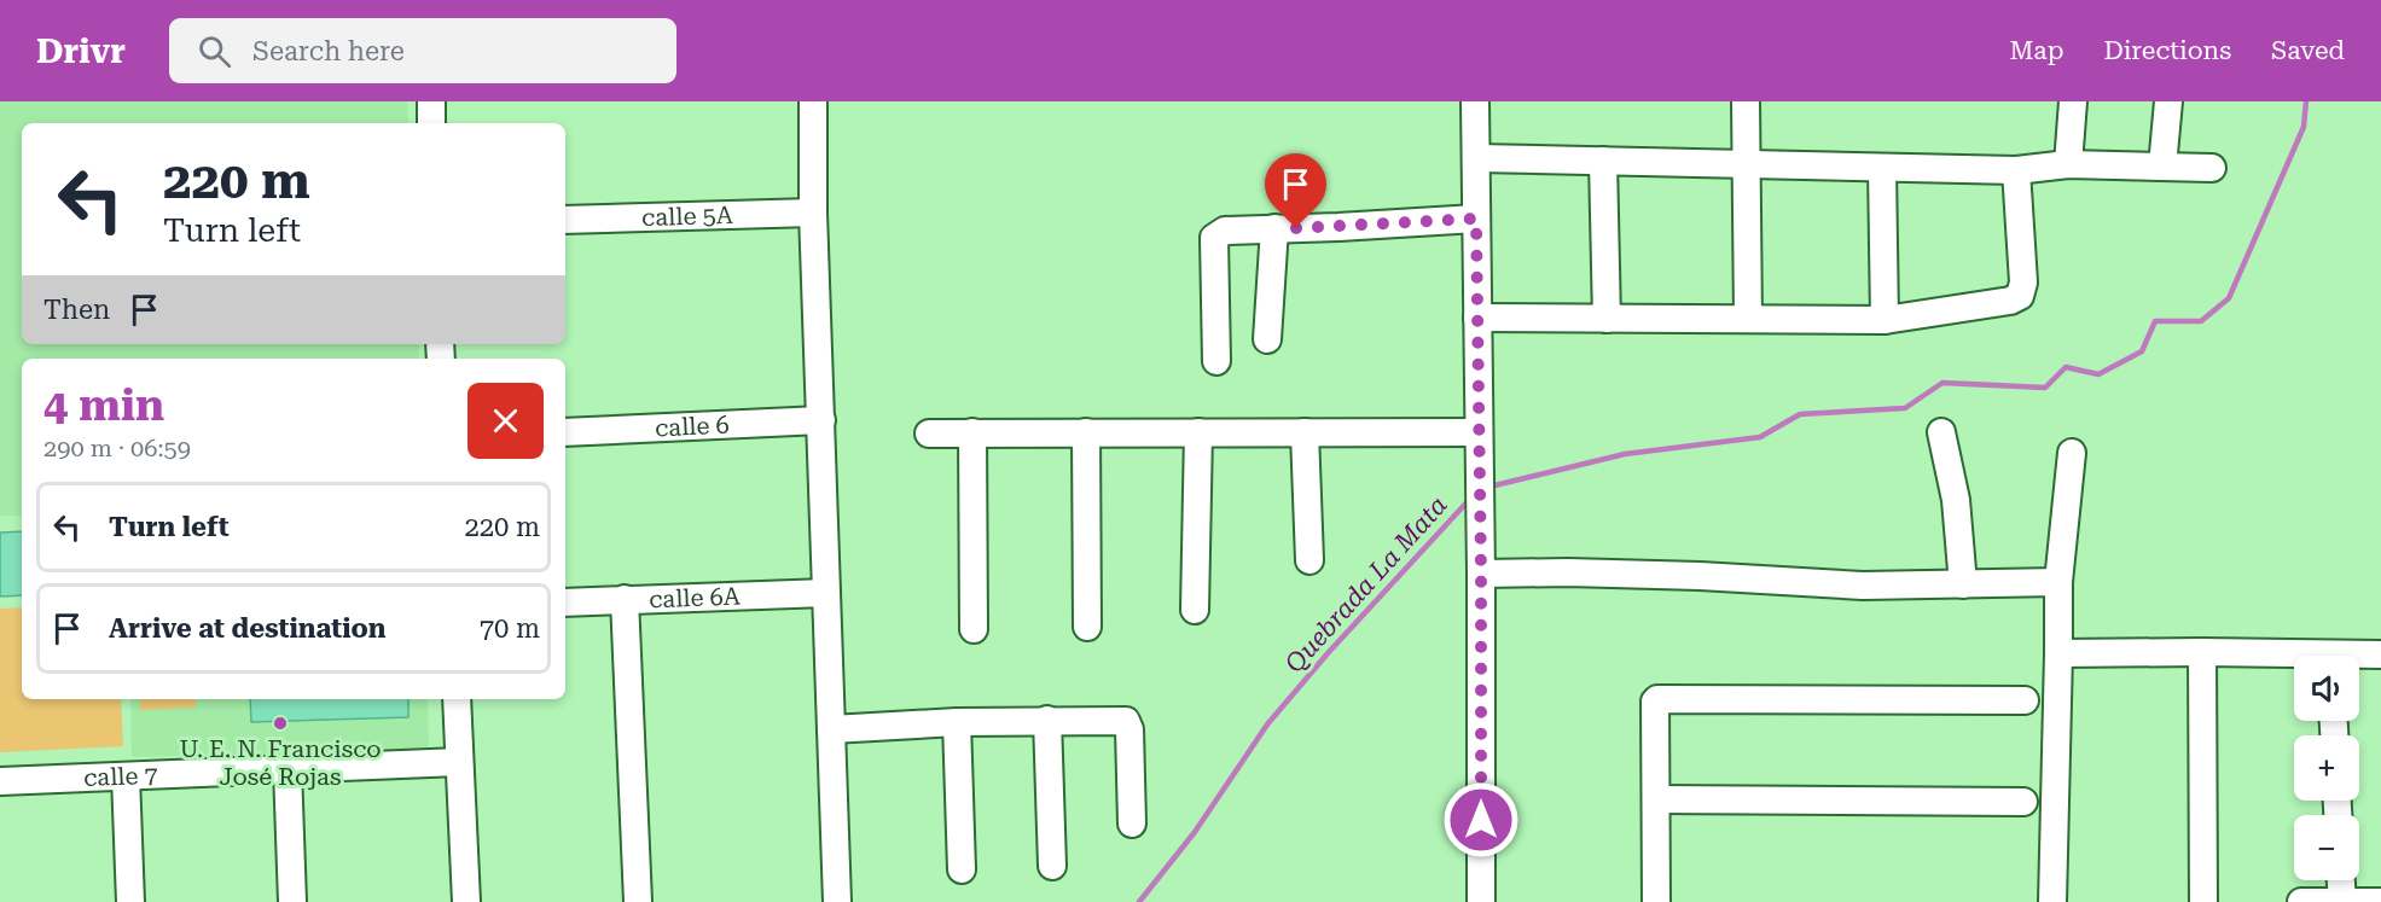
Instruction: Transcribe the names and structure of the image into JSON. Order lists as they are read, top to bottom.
{
  "streets": {
    "street": [
      "calle 5A",
      "calle 6",
      "calle 6A",
      "calle 7"
    ]
  },
  "water": ["Quebrada La Mata"],
  "places": ["U. E. N. Francisco José Rojas"],
  "page": {
    "header": "Drivr",
    "search": "Search here",
    "nav": ["Map", "Directions", "Saved"],
    "turn": ["220 m", "Turn left"],
    "then": "Then",
    "heading": ["4 min", "290 m · 06:59"],
    "list": [
      {
        "name": "Turn left",
        "value": "220 m"
      },
      {
        "name": "Arrive at destination",
        "value": "70 m"
      }
    ],
    "map_buttons": ["+", "−"]
  }
}
